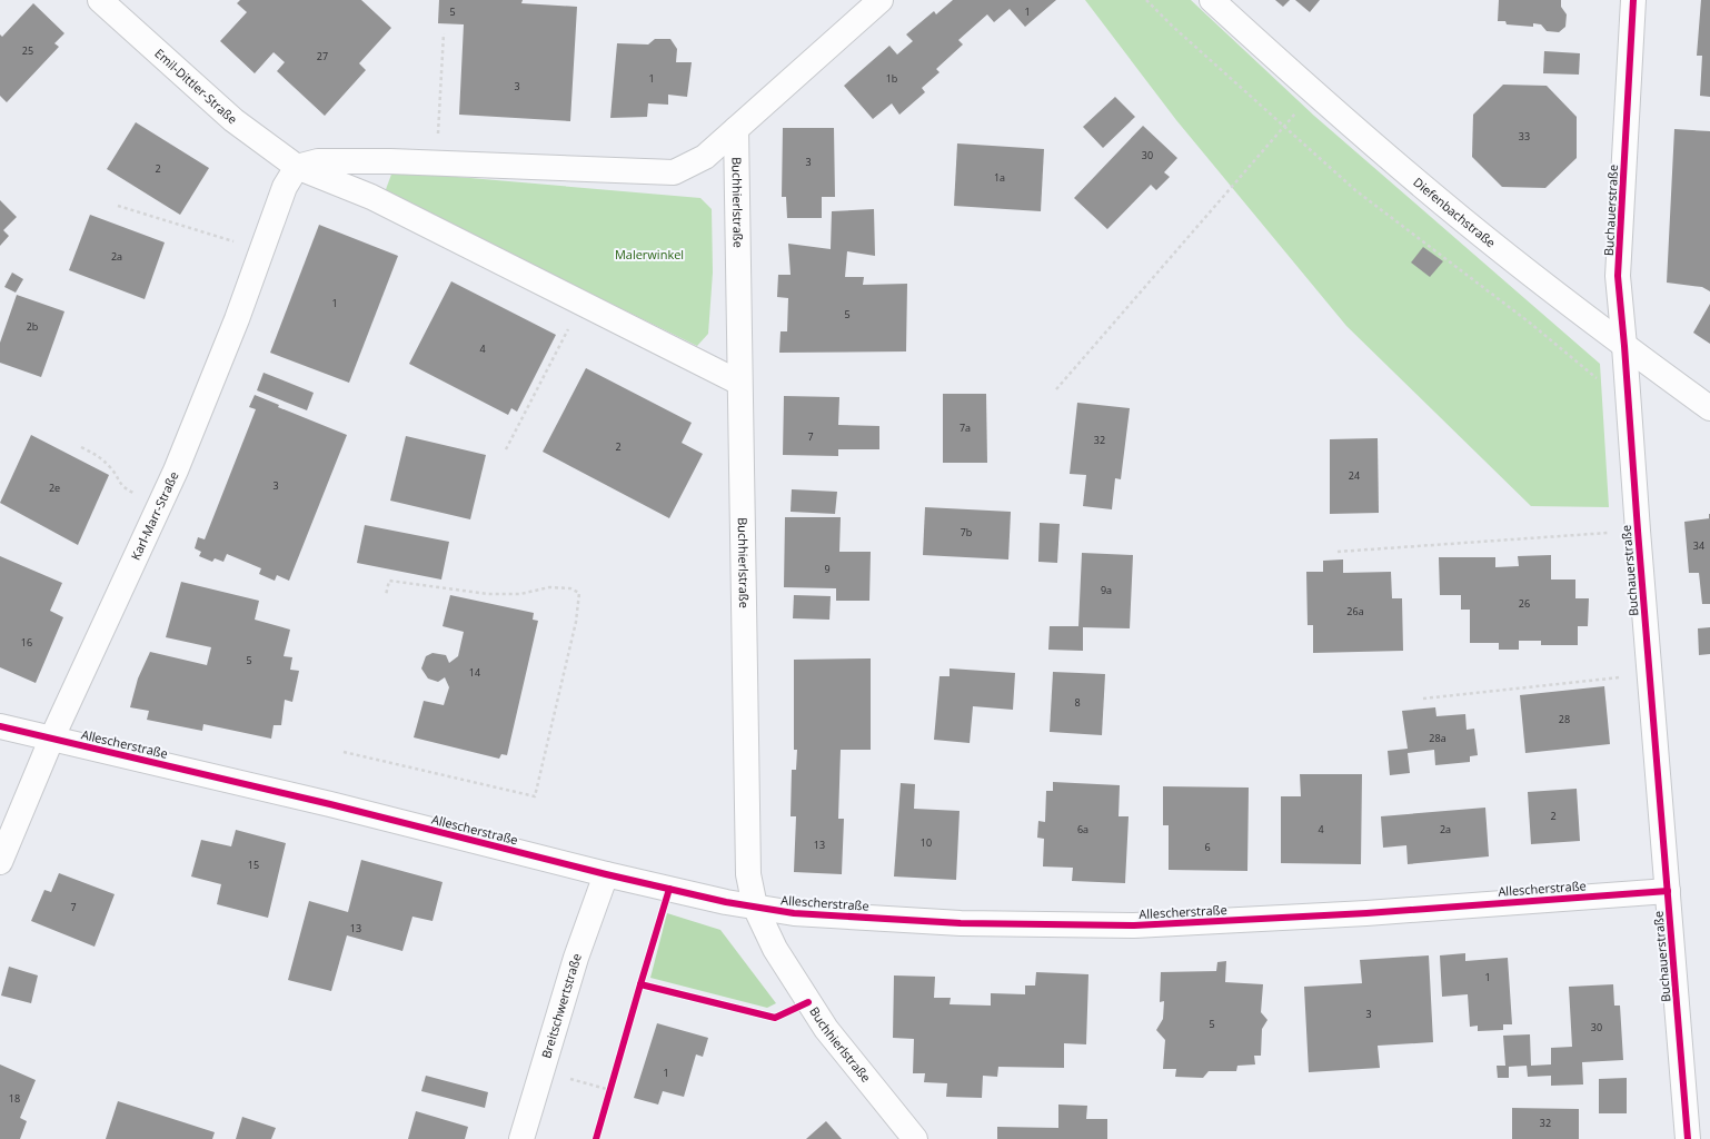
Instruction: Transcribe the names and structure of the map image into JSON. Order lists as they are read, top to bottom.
{
  "streets": {
    "street": [
      "Emil-Dittler-Straße",
      "Buchhierlstraße",
      "Buchauerstraße",
      "Diefenbachstraße",
      "Karl-Marr-Straße",
      "Allescherstraße",
      "Breitschwertstraße"
    ]
  },
  "crossings": [
    ["Emil-Dittler-Straße", "Karl-Marr-Straße"],
    ["Buchhierlstraße", "Allescherstraße"],
    ["Buchauerstraße", "Diefenbachstraße"],
    ["Buchauerstraße", "Allescherstraße"],
    ["Karl-Marr-Straße", "Allescherstraße"],
    ["Allescherstraße", "Breitschwertstraße"]
  ],
  "parks": ["Malerwinkel"],
  "house_numbers": [
    "5",
    "1",
    "25",
    "27",
    "1",
    "1b",
    "3",
    "33",
    "30",
    "3",
    "2",
    "1a",
    "2a",
    "1",
    "5",
    "2b",
    "4",
    "7a",
    "7",
    "32",
    "2",
    "24",
    "3",
    "2e",
    "7b",
    "34",
    "9",
    "9a",
    "26",
    "26a",
    "16",
    "5",
    "14",
    "8",
    "28",
    "28a",
    "2",
    "6a",
    "4",
    "2a",
    "10",
    "13",
    "6",
    "15",
    "7",
    "13",
    "1",
    "3",
    "5",
    "30",
    "1",
    "18",
    "32"
  ]
}
